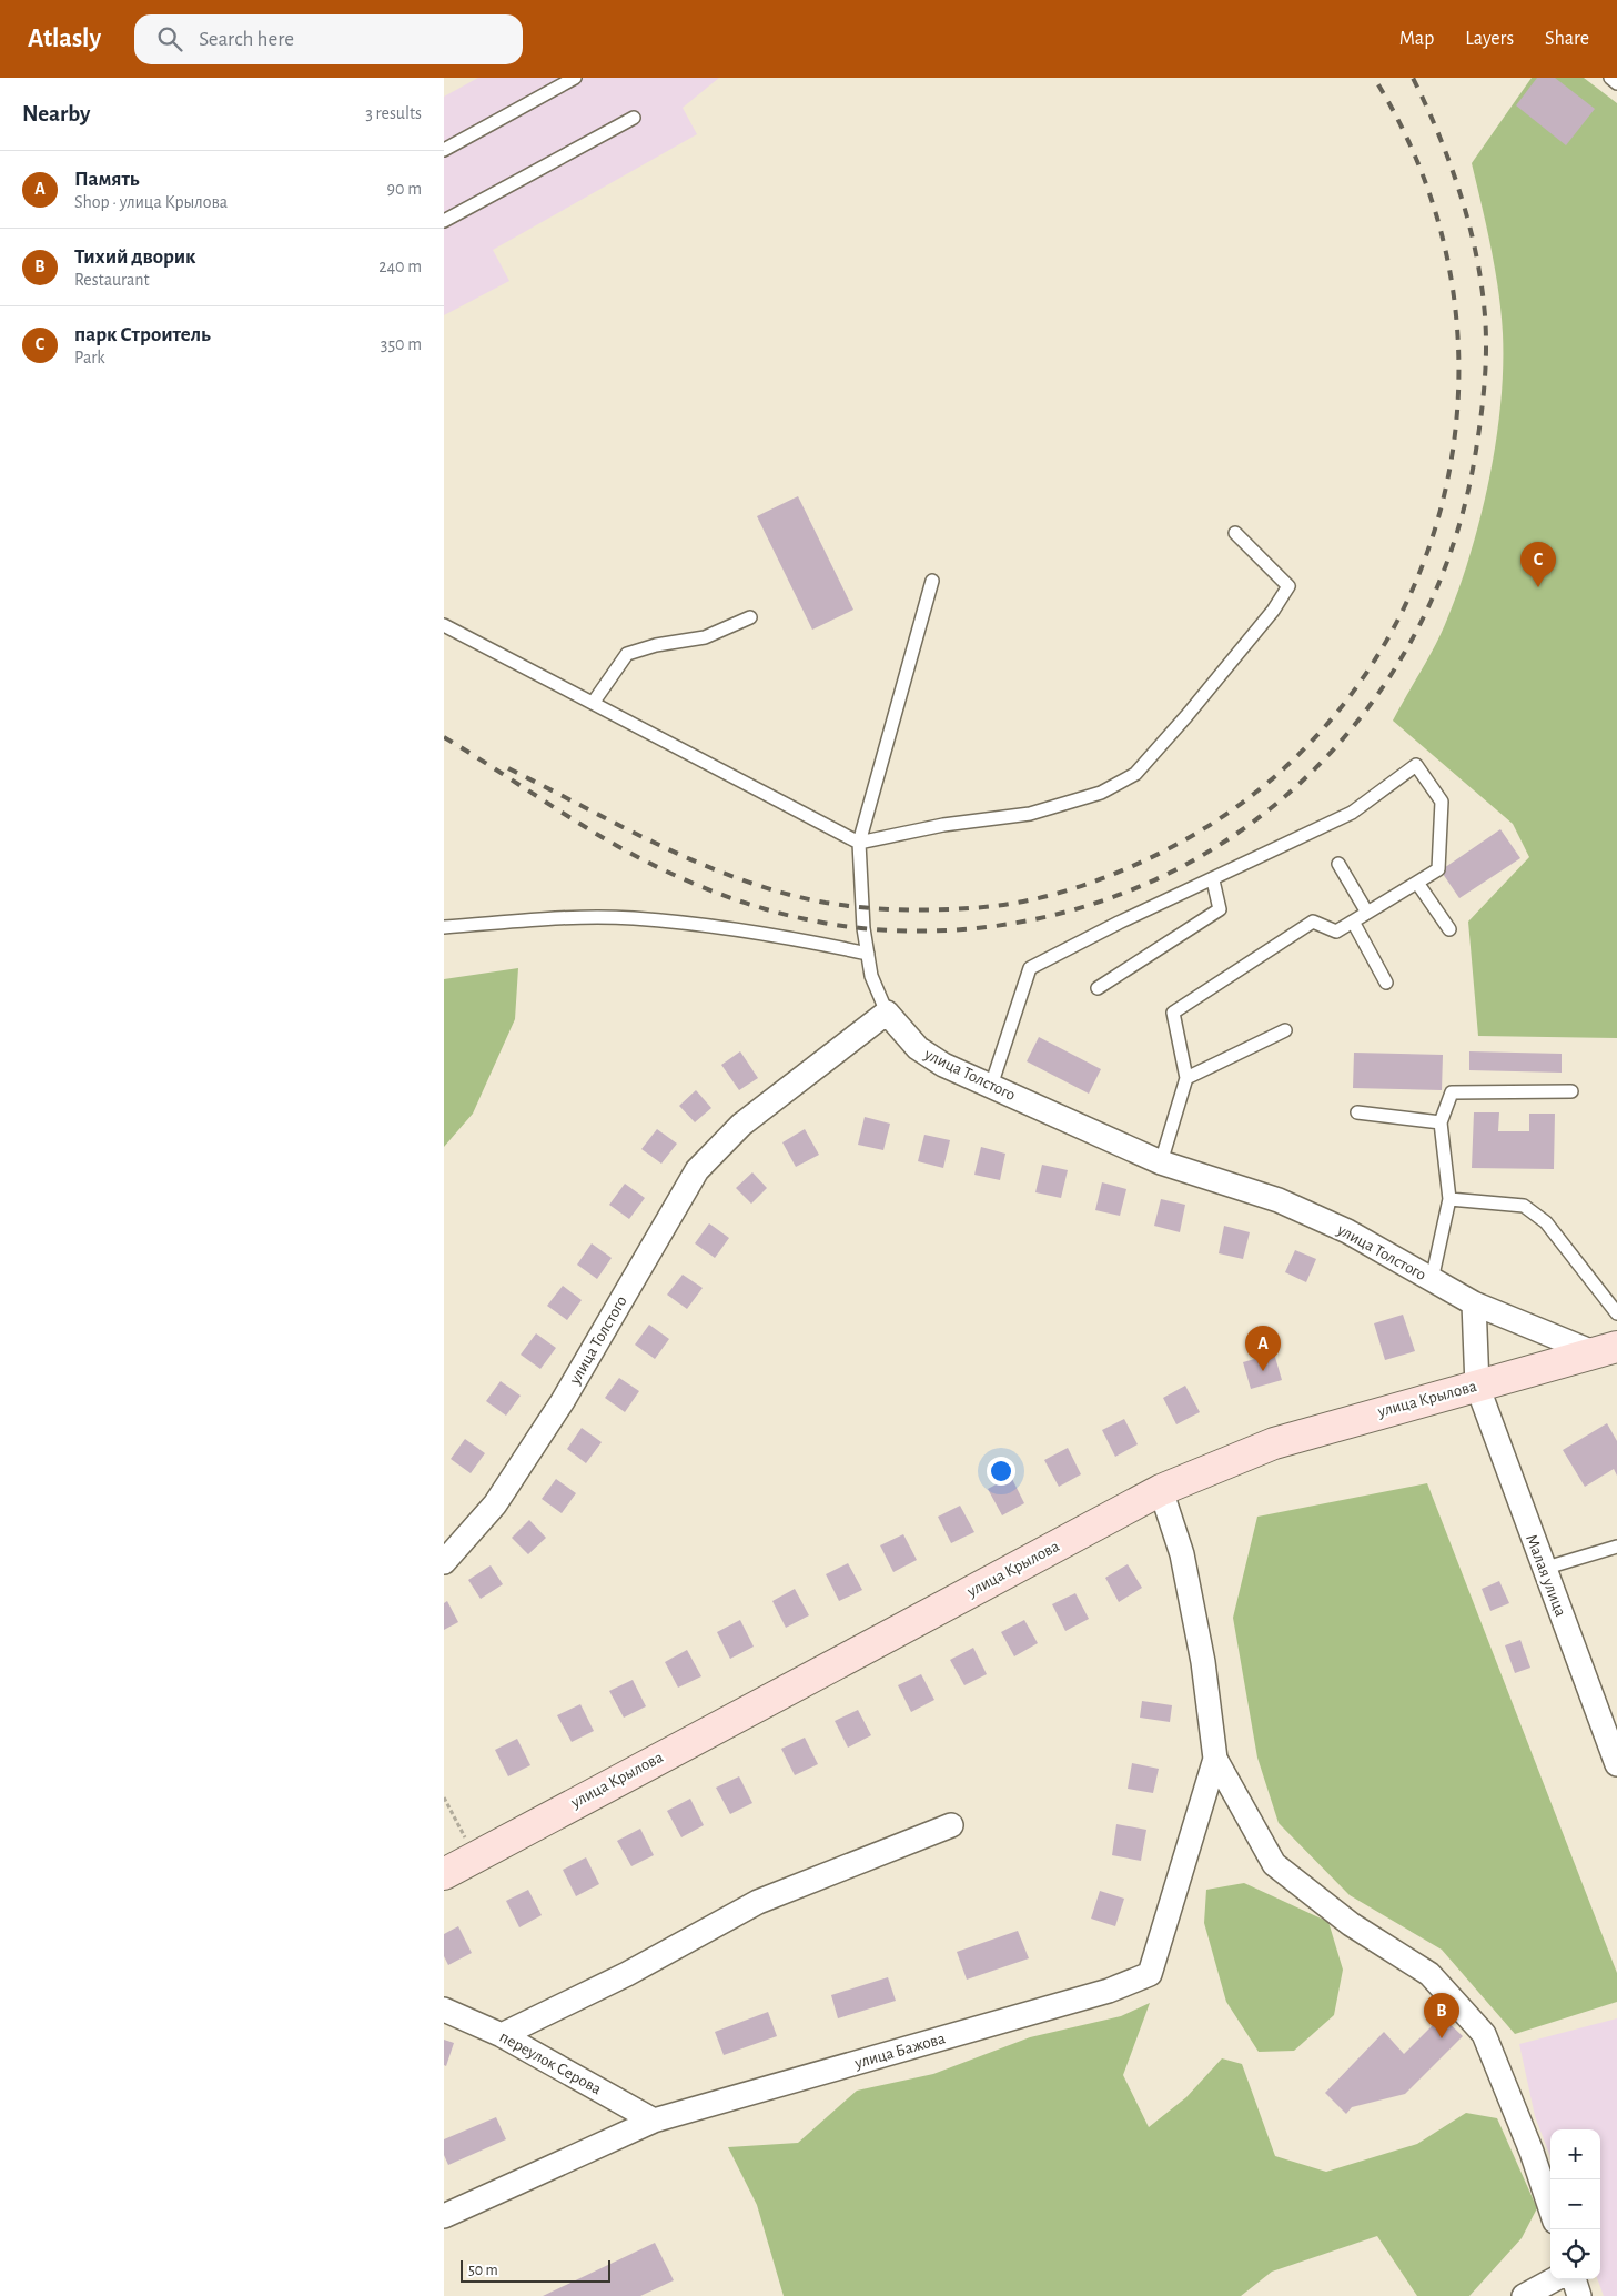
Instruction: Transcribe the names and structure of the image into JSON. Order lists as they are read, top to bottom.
{
  "streets": {
    "main road": ["улица Крылова"],
    "street": [
      "улица Толстого",
      "Малая улица",
      "улица Бажова",
      "переулок Серова"
    ]
  },
  "crossings": [
    ["улица Толстого", "улица Крылова"],
    ["улица Толстого", "Малая улица"],
    ["улица Крылова", "Малая улица"],
    ["улица Бажова", "переулок Серова"]
  ],
  "scale_bar": "50 m",
  "page": {
    "header": "Atlasly",
    "search": "Search here",
    "nav": ["Map", "Layers", "Share"],
    "heading": ["Nearby", "3 results"],
    "list": [
      {
        "mark": "A",
        "name": "Память",
        "note": "Shop · улица Крылова",
        "value": "90 m"
      },
      {
        "mark": "B",
        "name": "Тихий дворик",
        "note": "Restaurant",
        "value": "240 m"
      },
      {
        "mark": "C",
        "name": "парк Строитель",
        "note": "Park",
        "value": "350 m"
      }
    ],
    "pins": ["C", "A", "B"],
    "map_buttons": ["+", "−"],
    "scale": "50 m"
  }
}
